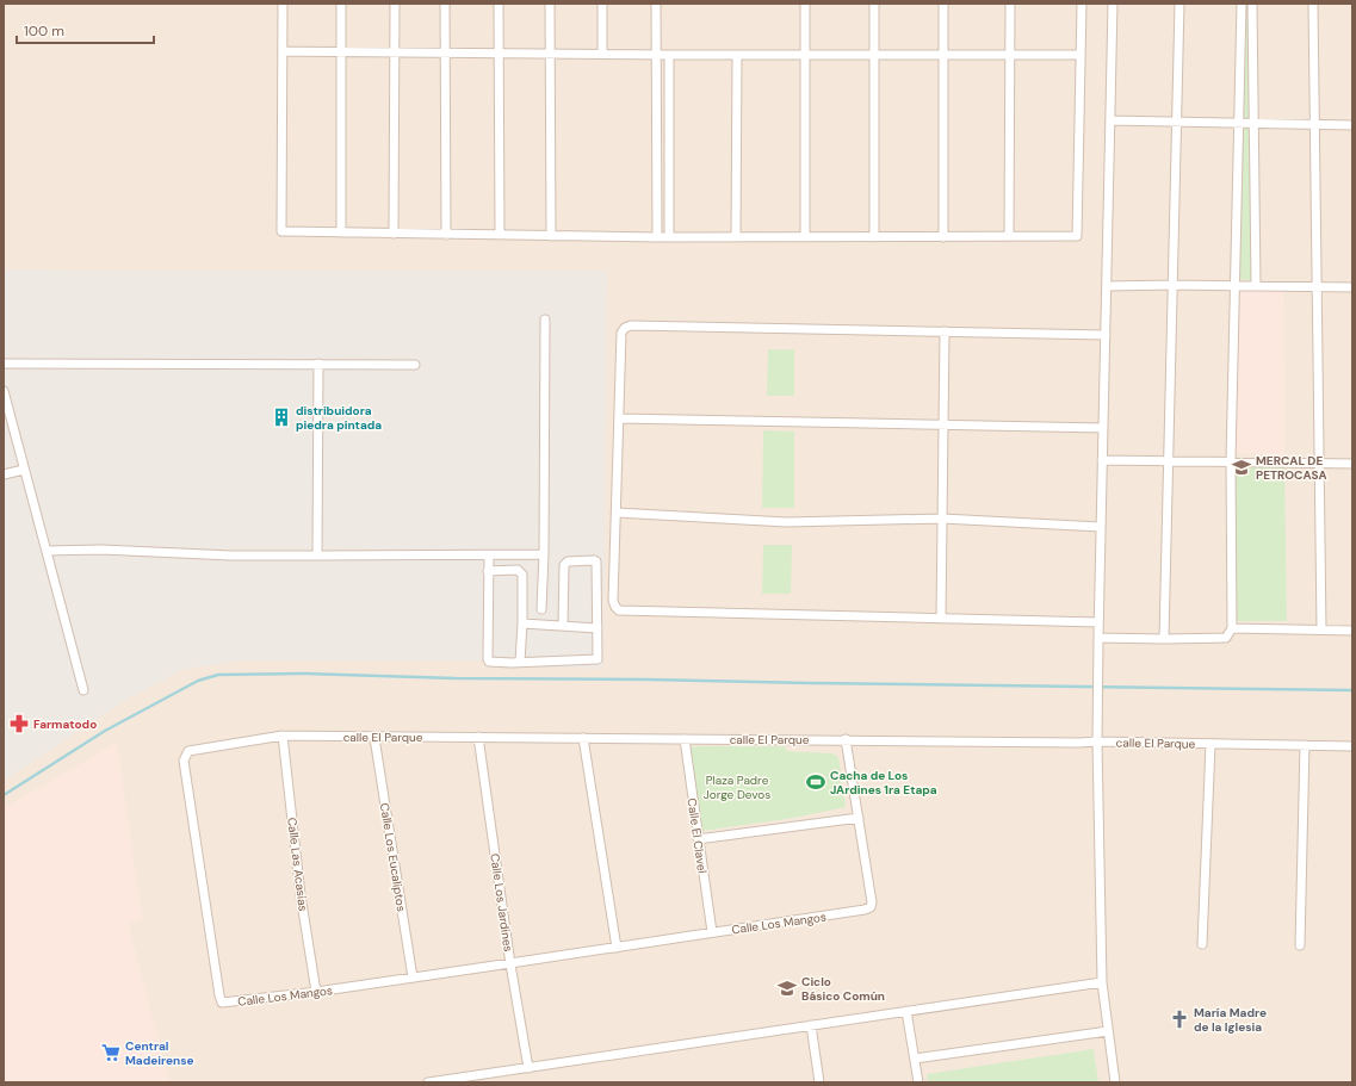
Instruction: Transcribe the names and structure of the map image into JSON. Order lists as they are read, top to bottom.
{
  "streets": {
    "street": [
      "calle El Parque",
      "Calle El Clavel",
      "Calle Los Eucaliptos",
      "Calle Las Acasias",
      "Calle Los Jardines",
      "Calle Los Mangos"
    ]
  },
  "crossings": [
    ["calle El Parque", "Calle El Clavel"],
    ["calle El Parque", "Calle Los Eucaliptos"],
    ["calle El Parque", "Calle Las Acasias"],
    ["calle El Parque", "Calle Los Jardines"],
    ["calle El Parque", "Calle Los Mangos"],
    ["Calle El Clavel", "Calle Los Mangos"],
    ["Calle Los Eucaliptos", "Calle Los Mangos"],
    ["Calle Las Acasias", "Calle Los Mangos"],
    ["Calle Los Jardines", "Calle Los Mangos"]
  ],
  "parks": ["Plaza Padre Jorge Devos"],
  "places": {
    "building": ["distribuidora piedra pintada"],
    "school or university": ["MERCAL DE PETROCASA", "Ciclo Básico Común"],
    "pharmacy": ["Farmatodo"],
    "sports": ["Cacha de Los JArdines 1ra Etapa"],
    "church": ["María Madre de la Iglesia"],
    "supermarket": ["Central Madeirense"]
  },
  "scale_bar": "100 m"
}
